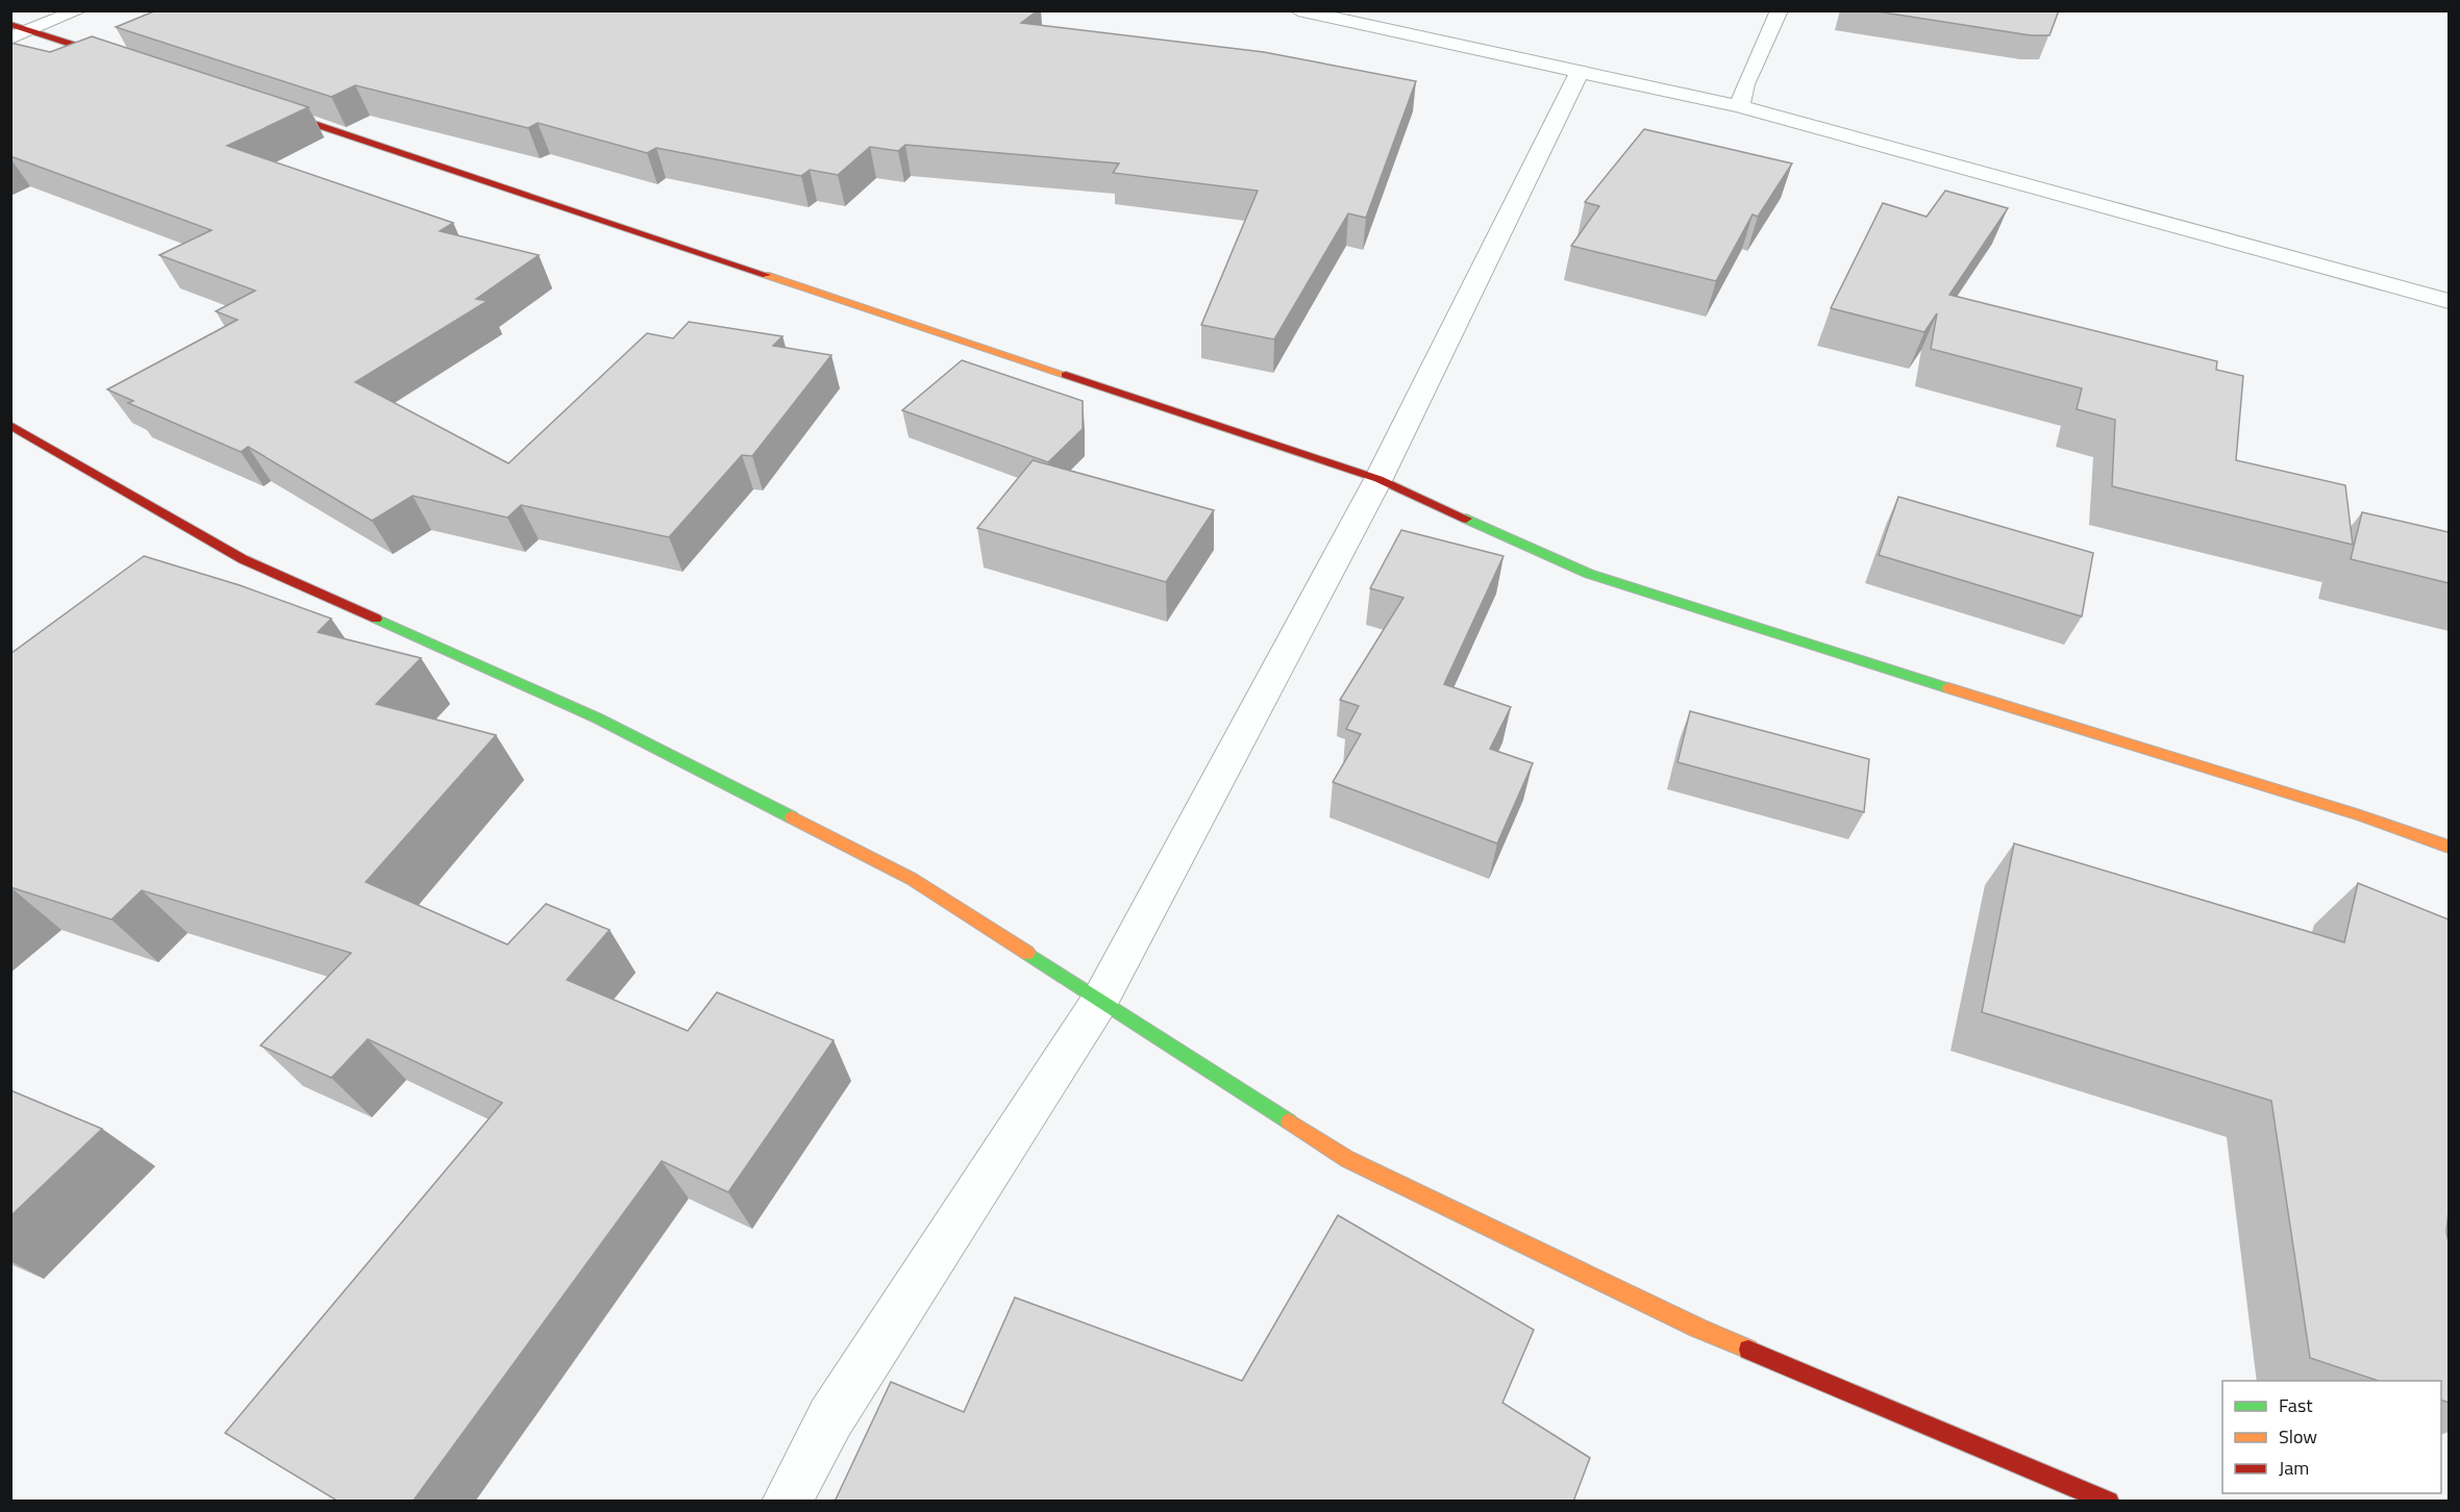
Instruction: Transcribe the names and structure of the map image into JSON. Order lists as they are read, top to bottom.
{
  "legend": ["Fast", "Slow", "Jam"]
}
